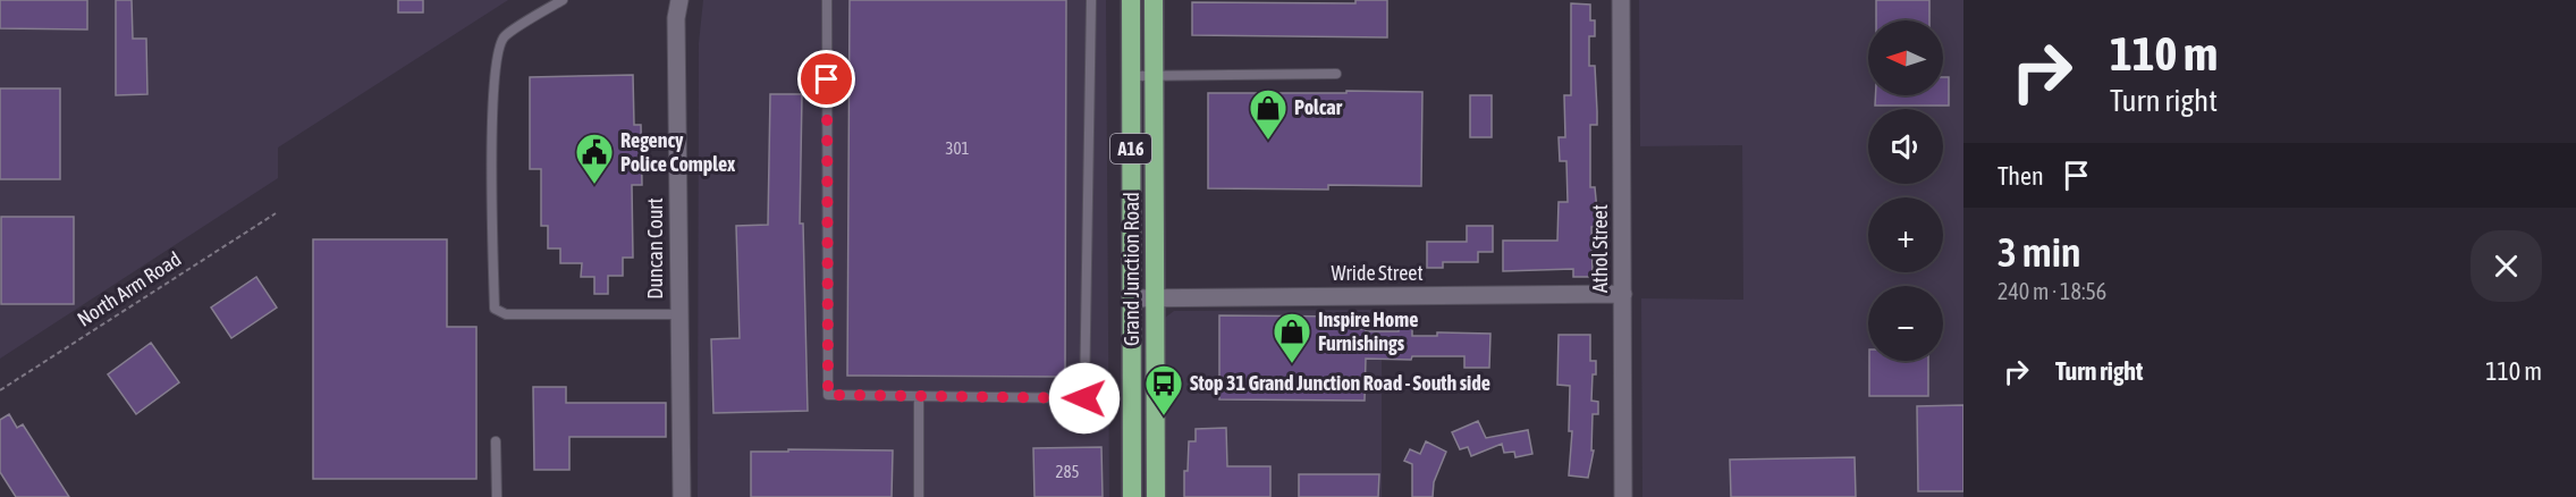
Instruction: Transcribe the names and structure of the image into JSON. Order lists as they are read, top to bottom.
{
  "streets": {
    "highway": ["A16", "Grand Junction Road"],
    "street": ["Duncan Court", "Athol Street", "Wride Street"],
    "path": ["North Arm Road"]
  },
  "crossings": [
    ["Athol Street", "Wride Street"],
    ["Grand Junction Road", "Wride Street"]
  ],
  "places": {
    "shop": ["Polcar", "Inspire Home Furnishings"],
    "public building": ["Regency Police Complex"],
    "bus stop": ["Stop 31 Grand Junction Road - South side"]
  },
  "house_numbers": ["301", "285"],
  "north": "left",
  "page": {
    "turn": ["110 m", "Turn right"],
    "map_buttons": ["+", "−"],
    "then": "Then",
    "heading": ["3 min", "240 m · 18:56"],
    "list": [
      {
        "name": "Turn right",
        "value": "110 m"
      }
    ]
  }
}
